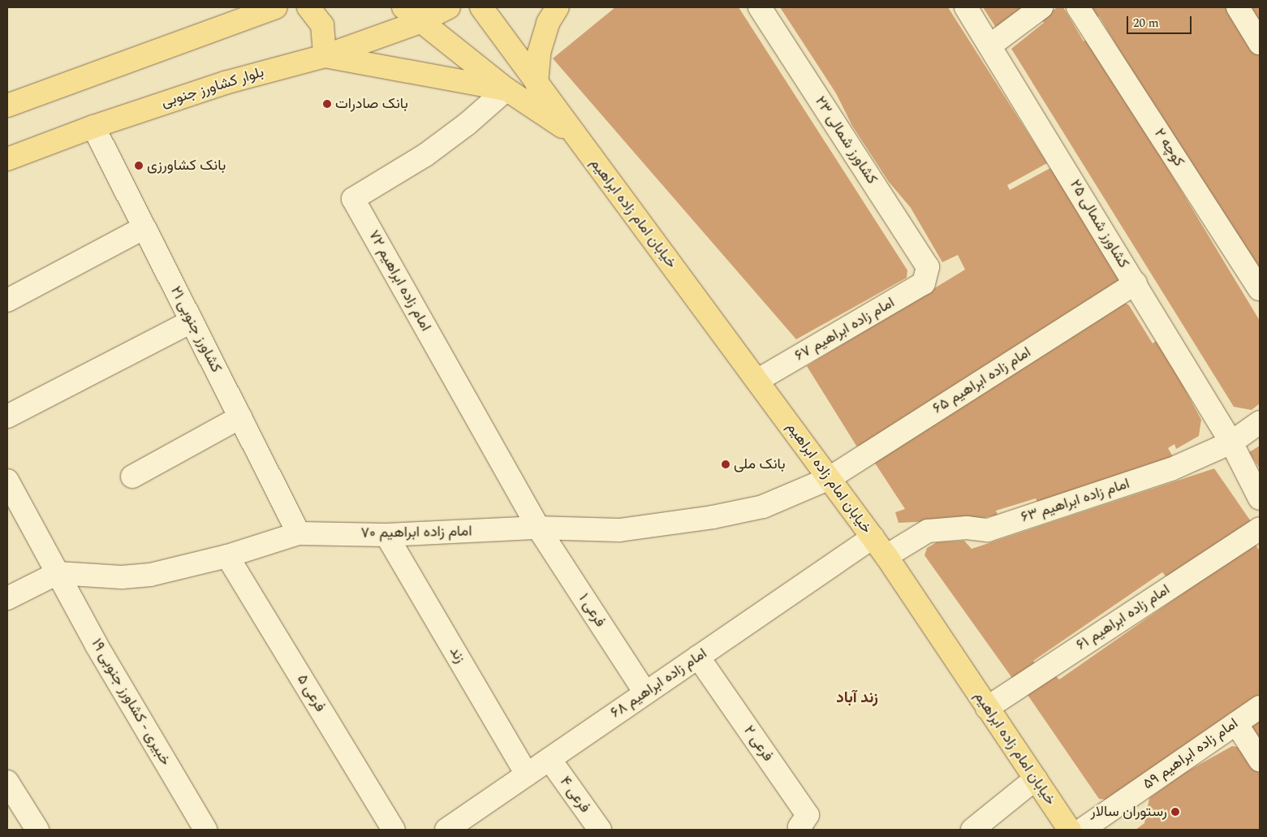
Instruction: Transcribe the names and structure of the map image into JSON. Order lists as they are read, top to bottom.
{
  "streets": {
    "main road": ["بلوار کشاورز جنوبی", "خیابان امام زاده ابراهیم"],
    "street": [
      "کشاورز شمالی ۲۳",
      "کوچه ۲",
      "کشاورز شمالی ۲۵",
      "امام زاده ابراهیم ۷۲",
      "کشاورز جنوبی ۲۱",
      "امام زاده ابراهیم ۶۷",
      "امام زاده ابراهیم ۶۵",
      "امام زاده ابراهیم ۶۳",
      "امام زاده ابراهیم ۷۰",
      "فرعی ۱",
      "امام زاده ابراهیم ۶۱",
      "زند",
      "امام زاده ابراهیم ۶۸",
      "فرعی ۵",
      "خبیری - کشاورز جنوبی ۱۹",
      "فرعی ۲",
      "امام زاده ابراهیم ۵۹",
      "فرعی ۴"
    ]
  },
  "crossings": [
    ["بلوار کشاورز جنوبی", "خیابان امام زاده ابراهیم"],
    ["بلوار کشاورز جنوبی", "کشاورز جنوبی ۲۱"],
    ["کشاورز شمالی ۲۳", "امام زاده ابراهیم ۶۷"],
    ["خیابان امام زاده ابراهیم", "امام زاده ابراهیم ۷۲"],
    ["خیابان امام زاده ابراهیم", "امام زاده ابراهیم ۶۷"],
    ["خیابان امام زاده ابراهیم", "امام زاده ابراهیم ۶۵"],
    ["خیابان امام زاده ابراهیم", "امام زاده ابراهیم ۶۳"],
    ["خیابان امام زاده ابراهیم", "امام زاده ابراهیم ۷۰"],
    ["خیابان امام زاده ابراهیم", "امام زاده ابراهیم ۶۱"],
    ["خیابان امام زاده ابراهیم", "امام زاده ابراهیم ۶۸"],
    ["کشاورز شمالی ۲۵", "امام زاده ابراهیم ۶۵"],
    ["کشاورز شمالی ۲۵", "امام زاده ابراهیم ۶۳"],
    ["امام زاده ابراهیم ۷۲", "امام زاده ابراهیم ۷۰"],
    ["امام زاده ابراهیم ۷۲", "فرعی ۱"],
    ["کشاورز جنوبی ۲۱", "امام زاده ابراهیم ۷۰"],
    ["امام زاده ابراهیم ۶۵", "امام زاده ابراهیم ۷۰"],
    ["امام زاده ابراهیم ۷۰", "فرعی ۱"],
    ["امام زاده ابراهیم ۷۰", "زند"],
    ["امام زاده ابراهیم ۷۰", "فرعی ۵"],
    ["امام زاده ابراهیم ۷۰", "خبیری - کشاورز جنوبی ۱۹"],
    ["فرعی ۱", "امام زاده ابراهیم ۶۸"],
    ["زند", "امام زاده ابراهیم ۶۸"],
    ["امام زاده ابراهیم ۶۸", "فرعی ۲"],
    ["امام زاده ابراهیم ۶۸", "فرعی ۴"]
  ],
  "districts": ["زند آباد"],
  "places": [
    "بانک صادرات",
    "بانک کشاورزی",
    "بانک ملی",
    "رستوران سالار"
  ],
  "scale_bar": "20 m"
}
